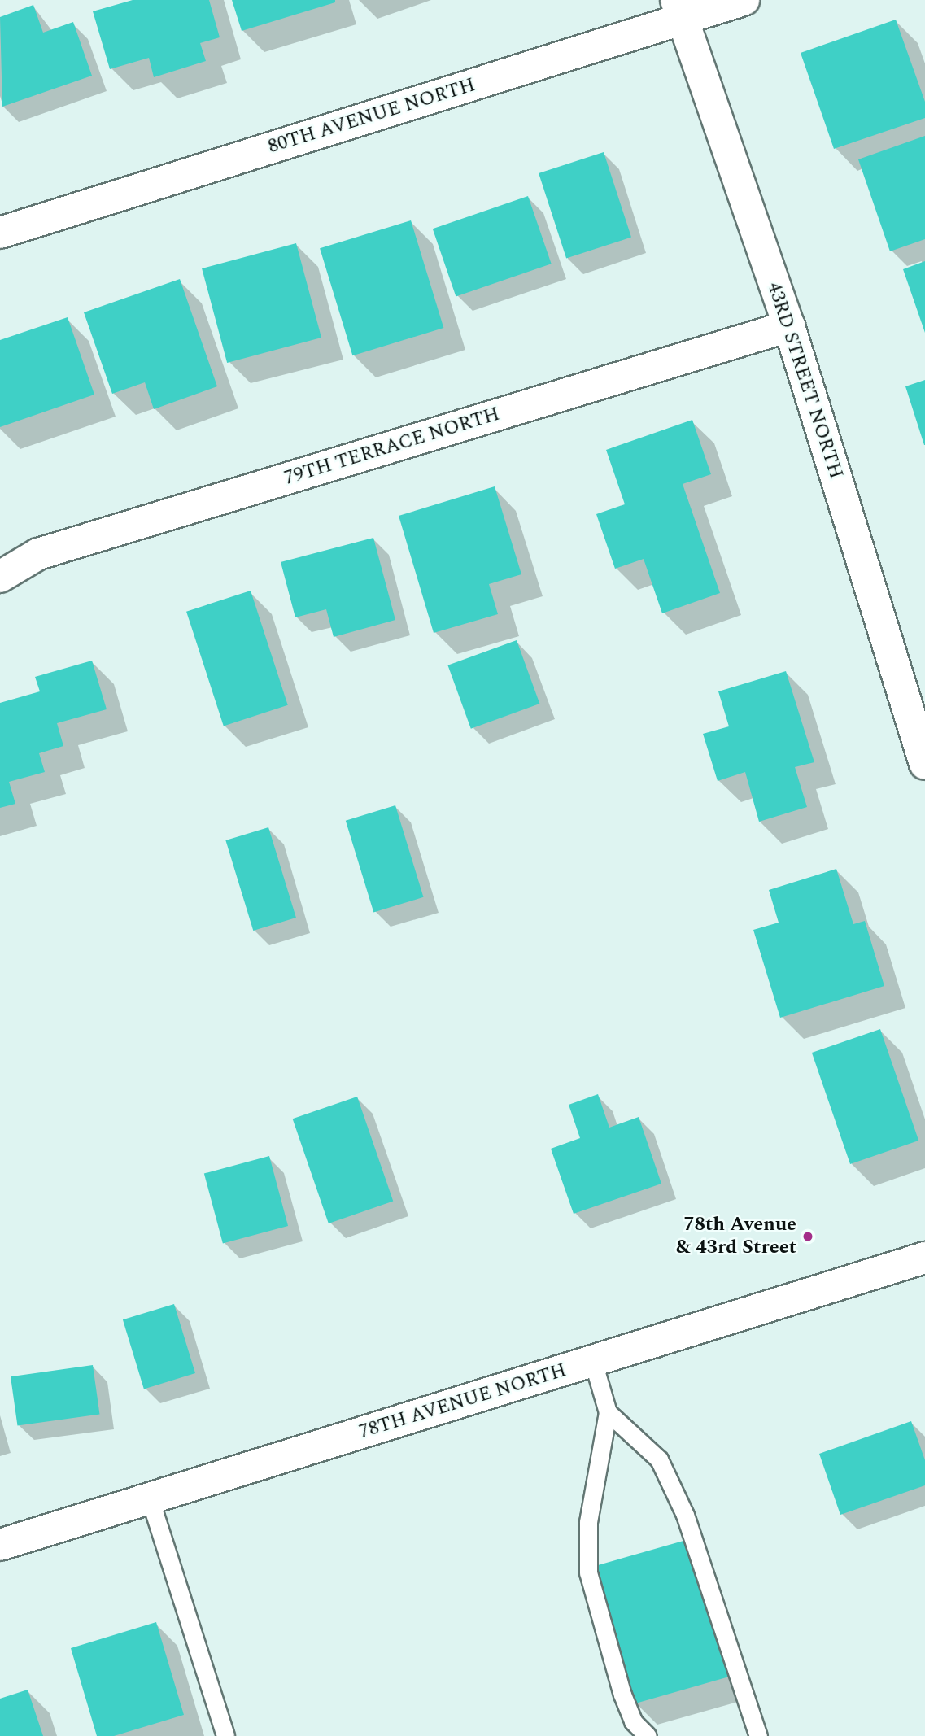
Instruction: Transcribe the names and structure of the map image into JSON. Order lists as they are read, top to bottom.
{
  "streets": {
    "street": [
      "80TH AVENUE NORTH",
      "43RD STREET NORTH",
      "79TH TERRACE NORTH",
      "78TH AVENUE NORTH"
    ]
  },
  "crossings": [
    ["80TH AVENUE NORTH", "43RD STREET NORTH"],
    ["43RD STREET NORTH", "79TH TERRACE NORTH"]
  ],
  "places": ["78th Avenue & 43rd Street"]
}
